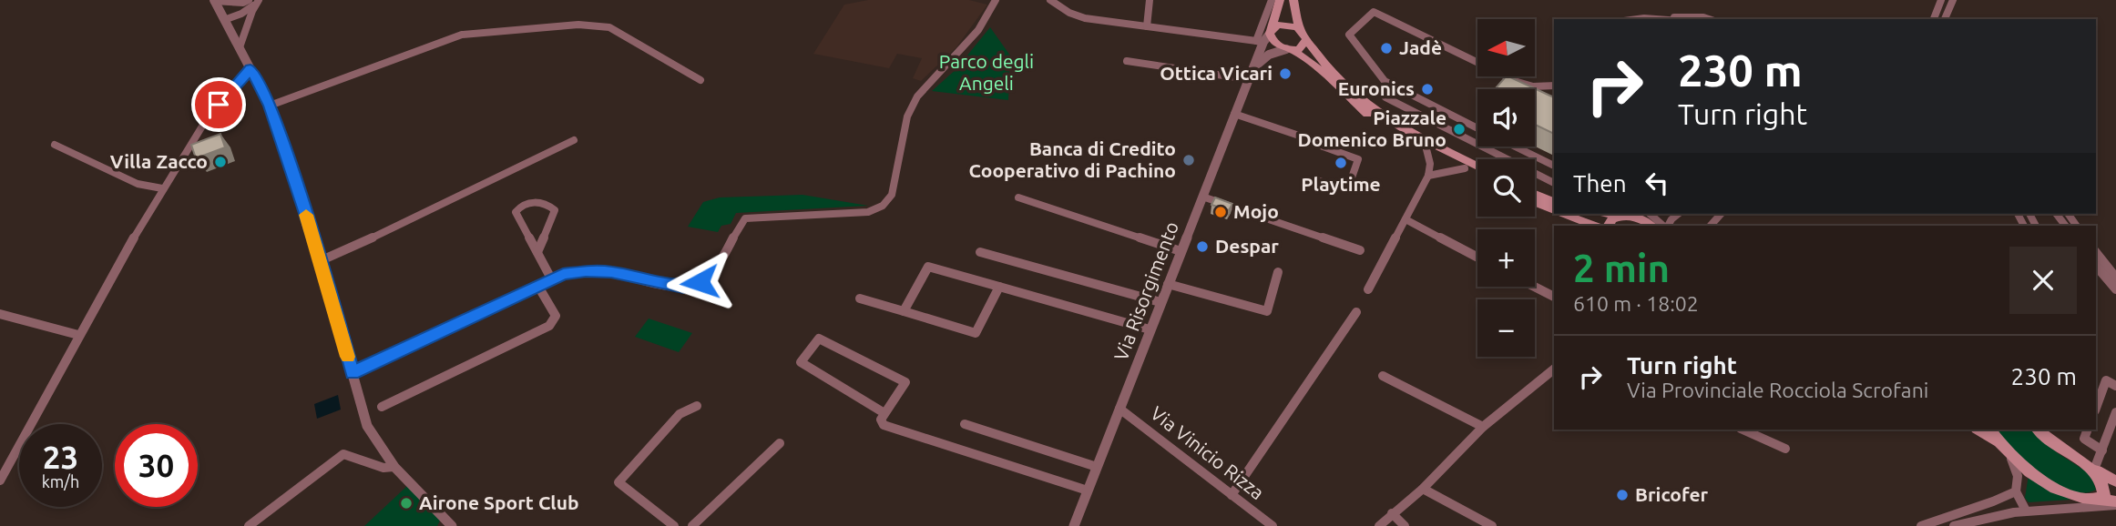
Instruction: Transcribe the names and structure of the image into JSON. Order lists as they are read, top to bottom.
{
  "streets": {
    "street": ["Via Risorgimento", "Via Vinicio Rizza"]
  },
  "crossings": [
    ["Via Risorgimento", "Via Vinicio Rizza"]
  ],
  "parks": ["Parco degli Angeli"],
  "places": [
    "Jadè",
    "Ottica Vicari",
    "Euronics",
    "Piazzale Domenico Bruno",
    "Banca di Credito Cooperativo di Pachino",
    "Villa Zacco",
    "Playtime",
    "Mojo",
    "Despar",
    "Bricofer",
    "Airone Sport Club"
  ],
  "north": "left",
  "page": {
    "map_buttons": ["+", "−"],
    "turn": ["230 m", "Turn right"],
    "then": "Then",
    "heading": ["2 min", "610 m · 18:02"],
    "list": [
      {
        "name": "Turn right",
        "note": "Via Provinciale Rocciola Scrofani",
        "value": "230 m"
      }
    ],
    "speed": "23 km/h",
    "limit": "30"
  }
}
